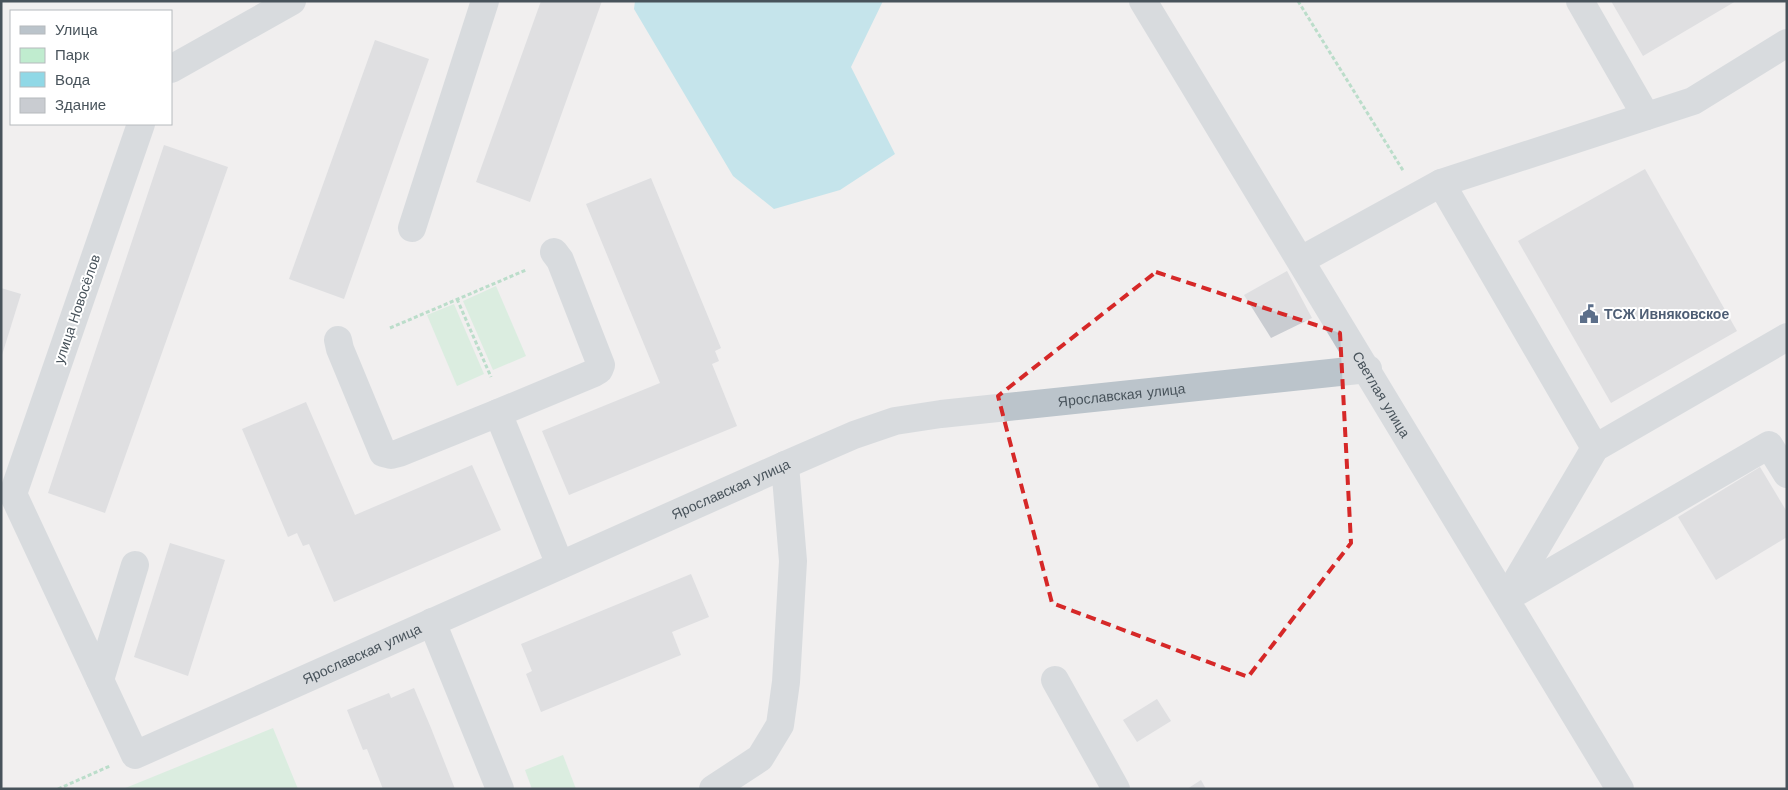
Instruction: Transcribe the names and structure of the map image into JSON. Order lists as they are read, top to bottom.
{
  "streets": {
    "street": ["улица Новосёлов", "Светлая улица", "Ярославская улица"]
  },
  "crossings": [
    ["Светлая улица", "Ярославская улица"]
  ],
  "places": {
    "public building": ["ТСЖ Ивняковское"]
  },
  "legend": [
    "Улица",
    "Парк",
    "Вода",
    "Здание"
  ]
}
